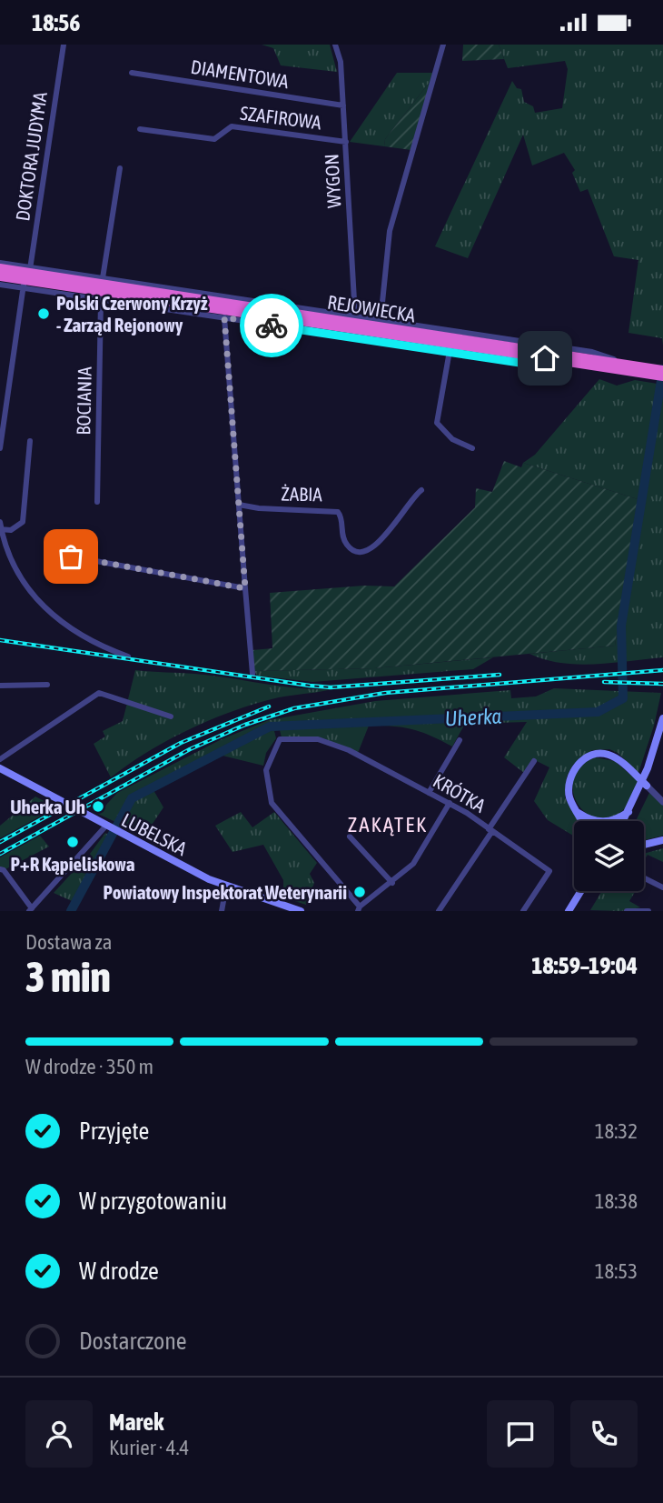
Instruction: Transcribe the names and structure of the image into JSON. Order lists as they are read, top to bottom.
{
  "streets": {
    "highway": ["REJOWIECKA"],
    "main road": ["LUBELSKA"],
    "street": [
      "DIAMENTOWA",
      "SZAFIROWA",
      "DOKTORA JUDYMA",
      "WYGON",
      "BOCIANIA",
      "ŻABIA",
      "KRÓTKA"
    ]
  },
  "crossings": [
    ["DIAMENTOWA", "WYGON"],
    ["SZAFIROWA", "WYGON"],
    ["DOKTORA JUDYMA", "REJOWIECKA"]
  ],
  "districts": ["ZAKĄTEK"],
  "water": ["Uherka"],
  "places": [
    "Polski Czerwony Krzyż - Zarząd Rejonowy",
    "Uherka Uh",
    "P+R Kąpieliskowa",
    "Powiatowy Inspektorat Weterynarii"
  ],
  "page": {
    "status": "18:56",
    "heading": ["3 min", "Dostawa za", "18:59–19:04"],
    "panel": ["Marek", "Kurier · 4.4"],
    "bar": "W drodze · 350 m",
    "list": [
      ["Przyjęte", "18:32"],
      ["W przygotowaniu", "18:38"],
      ["W drodze", "18:53"],
      "Dostarczone"
    ]
  }
}
